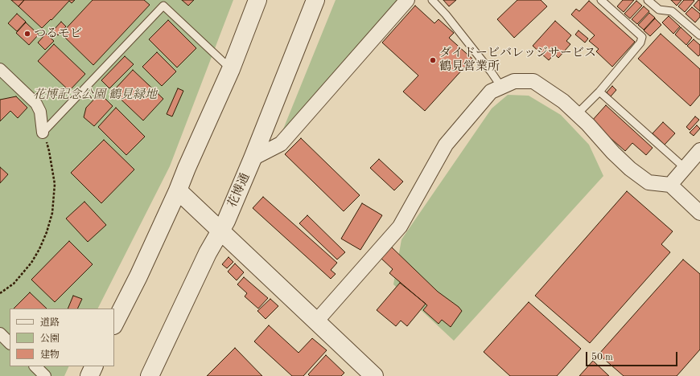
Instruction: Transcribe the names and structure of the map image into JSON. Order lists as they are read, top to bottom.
{
  "streets": {
    "street": ["花博通"]
  },
  "parks": ["花博記念公園 鶴見緑地"],
  "places": ["つるモビ", "ダイドービバレッジサービス 鶴見営業所"],
  "legend": ["道路", "公園", "建物"],
  "scale_bar": "50 m"
}
